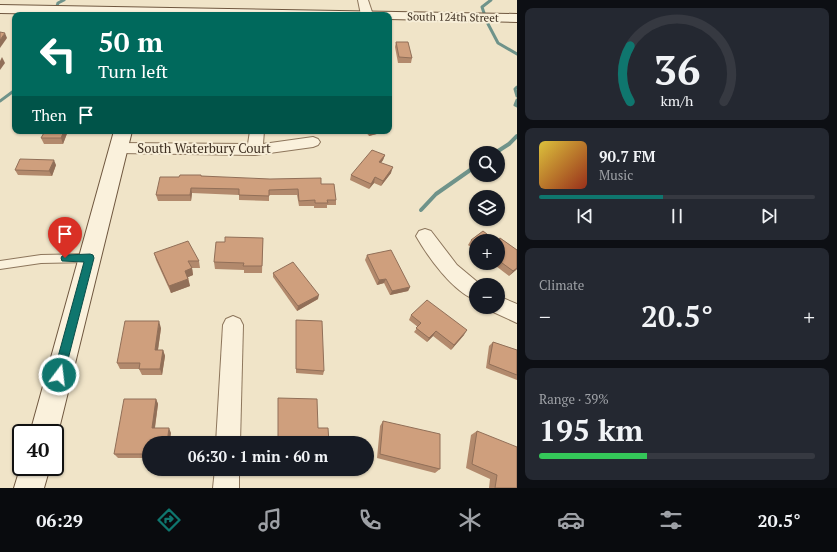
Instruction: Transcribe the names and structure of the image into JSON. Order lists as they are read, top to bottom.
{
  "streets": {
    "street": ["South 124th Street", "South Waterbury Court"]
  },
  "page": {
    "turn": ["50 m", "Turn left"],
    "then": "Then",
    "song": ["90.7 FM", "Music"],
    "map_buttons": ["+", "−"],
    "tile": [
      "Climate",
      ["Range · 39%", "195 km"]
    ],
    "heat": ["−", "20.5°", "+"],
    "limit": "40",
    "trip": "06:30 · 1 min · 60 m",
    "tabs": ["06:29", "20.5°"],
    "gauge": ["36", "km/h"]
  }
}
